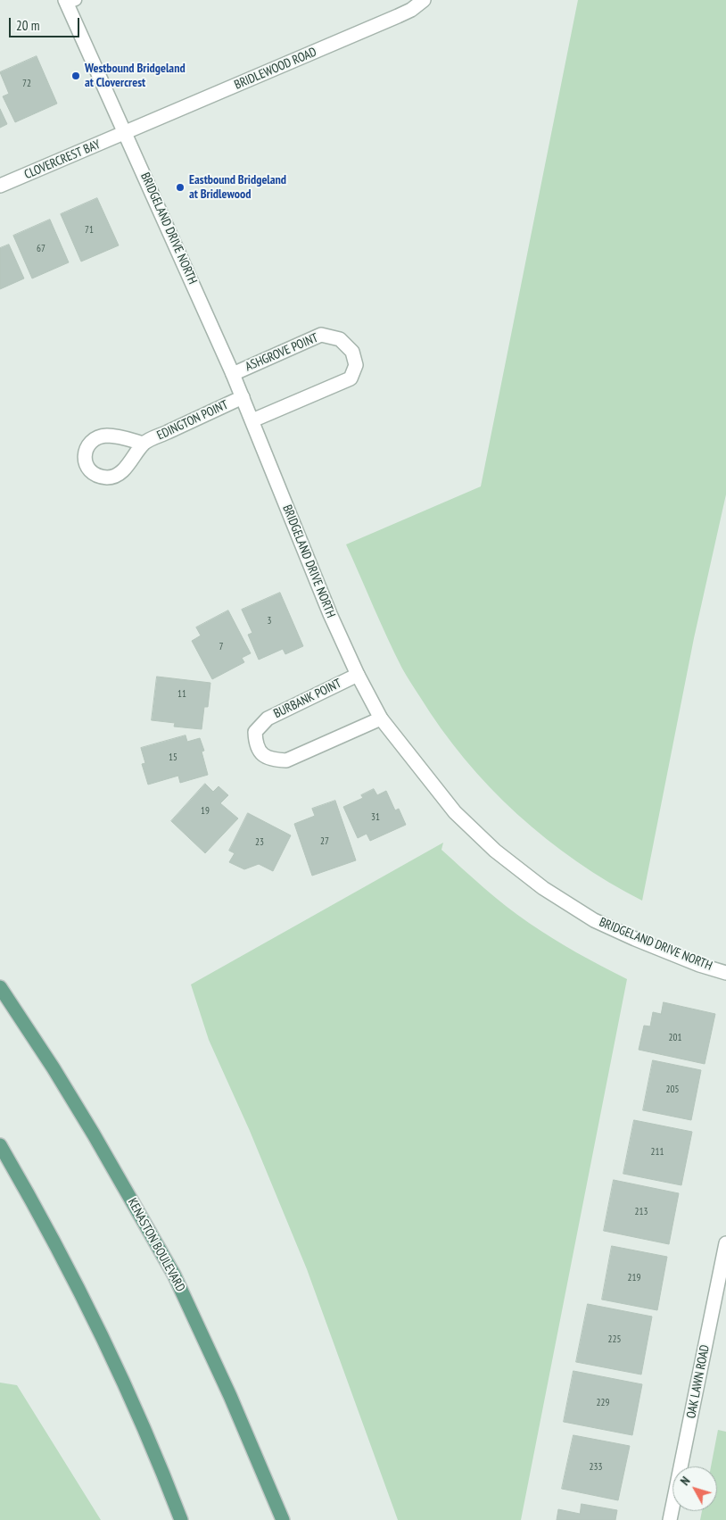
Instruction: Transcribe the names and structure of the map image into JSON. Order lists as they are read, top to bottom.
{
  "streets": {
    "main road": ["KENASTON BOULEVARD"],
    "street": [
      "BRIDLEWOOD ROAD",
      "CLOVERCREST BAY",
      "BRIDGELAND DRIVE NORTH",
      "ASHGROVE POINT",
      "EDINGTON POINT",
      "BURBANK POINT",
      "OAK LAWN ROAD"
    ]
  },
  "crossings": [
    ["BRIDLEWOOD ROAD", "CLOVERCREST BAY"],
    ["BRIDLEWOOD ROAD", "BRIDGELAND DRIVE NORTH"],
    ["CLOVERCREST BAY", "BRIDGELAND DRIVE NORTH"],
    ["BRIDGELAND DRIVE NORTH", "ASHGROVE POINT"],
    ["BRIDGELAND DRIVE NORTH", "EDINGTON POINT"],
    ["BRIDGELAND DRIVE NORTH", "BURBANK POINT"]
  ],
  "places": ["Westbound Bridgeland at Clovercrest", "Eastbound Bridgeland at Bridlewood"],
  "house_numbers": [
    "72",
    "71",
    "67",
    "3",
    "7",
    "11",
    "15",
    "19",
    "31",
    "27",
    "23",
    "201",
    "205",
    "211",
    "213",
    "219",
    "225",
    "229",
    "233"
  ],
  "scale_bar": "20 m",
  "north": "top left"
}
